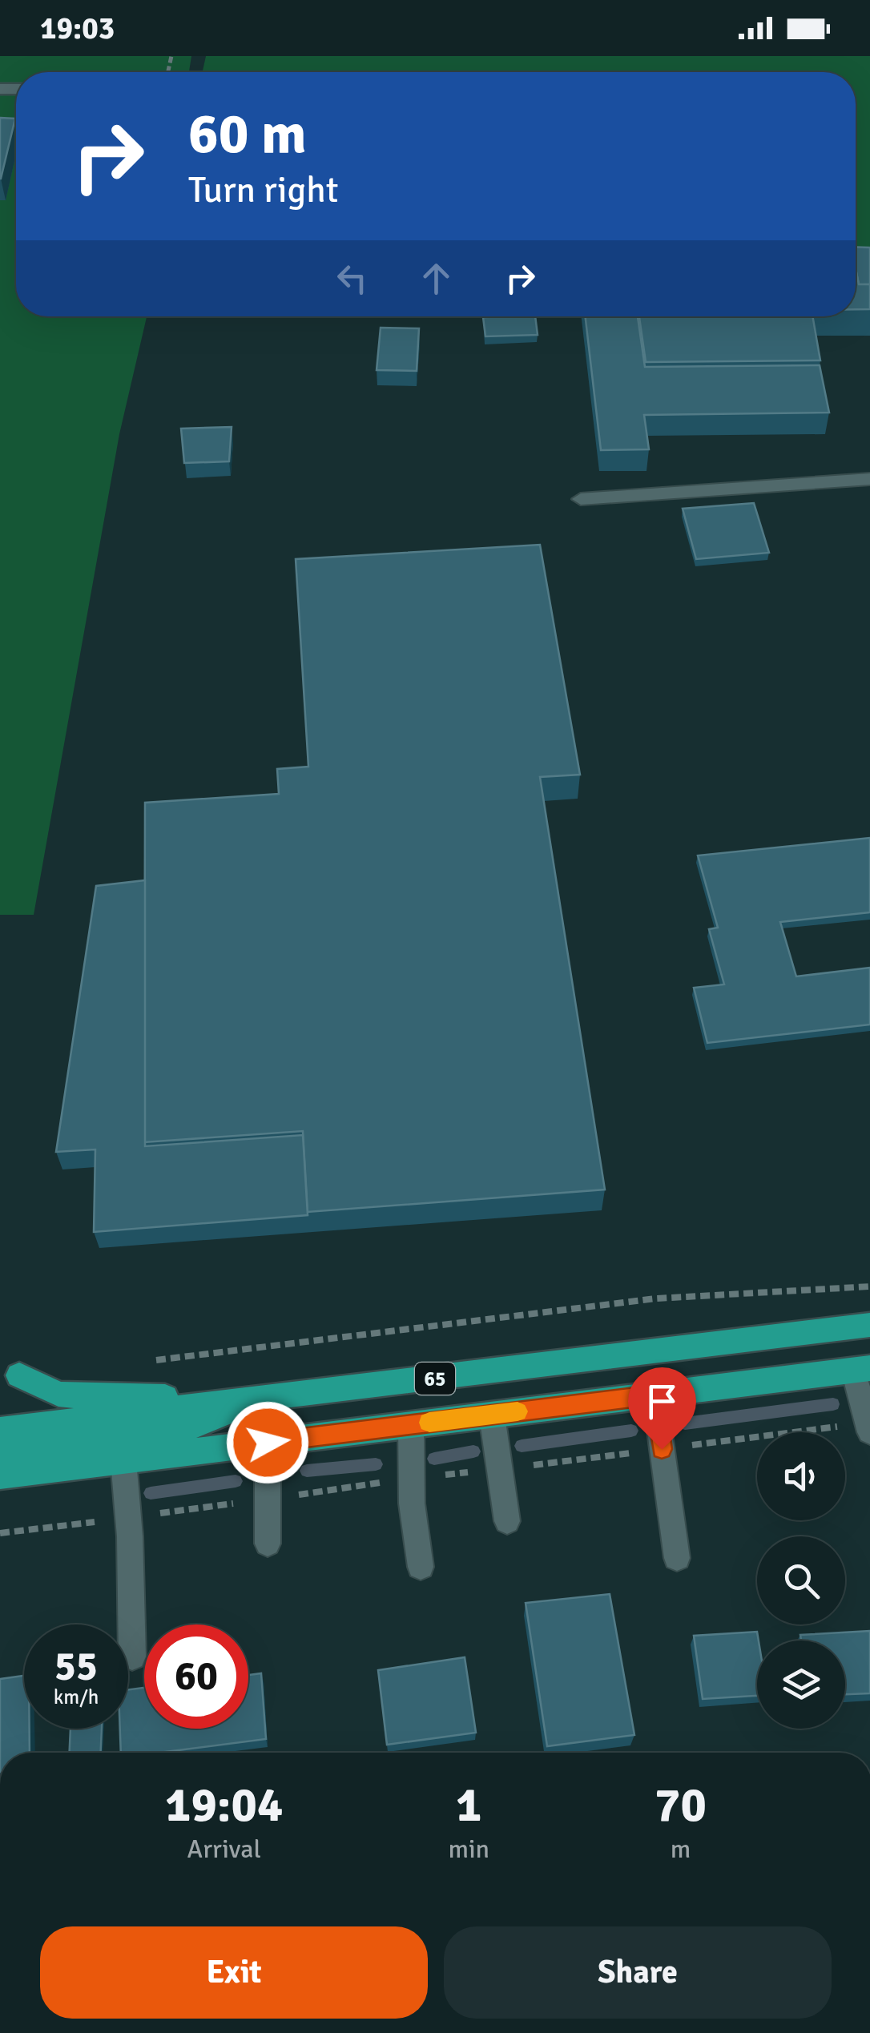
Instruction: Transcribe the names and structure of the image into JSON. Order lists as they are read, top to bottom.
{
  "streets": {
    "main road": ["65"]
  },
  "page": {
    "status": "19:03",
    "turn": ["60 m", "Turn right"],
    "speed": "55 km/h",
    "limit": "60",
    "eta": [
      "19:04",
      "Arrival",
      "1",
      "min",
      "70",
      "m"
    ],
    "buttons": ["Exit", "Share"]
  }
}
